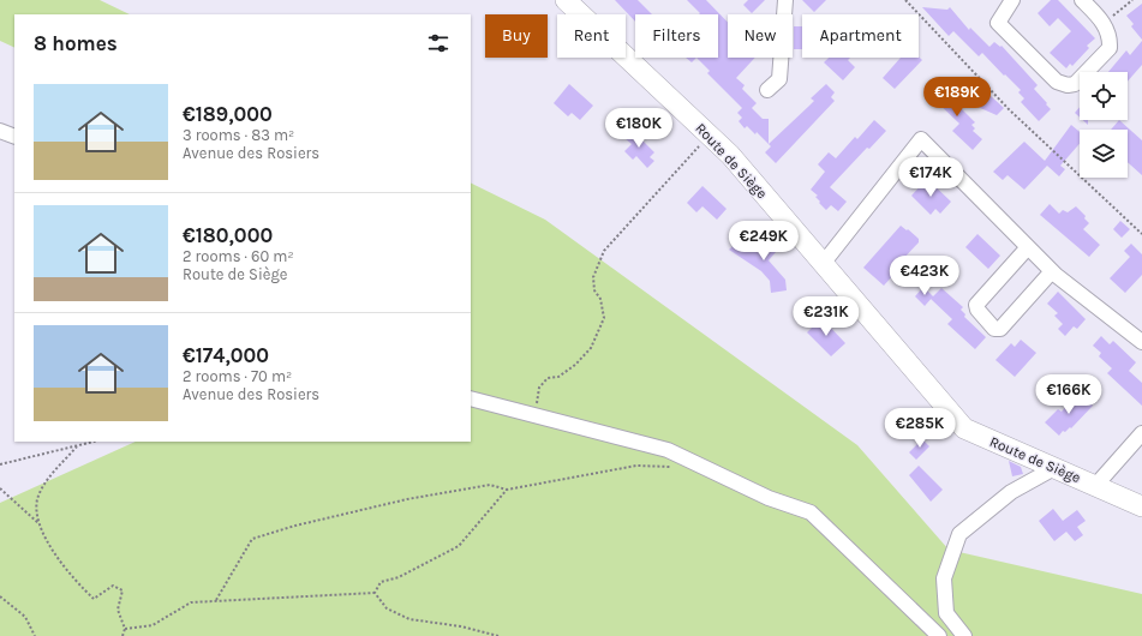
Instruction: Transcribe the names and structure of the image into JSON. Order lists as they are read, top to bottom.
{
  "streets": {
    "street": ["Route de Siège"]
  },
  "page": {
    "chip": [
      "Buy",
      "Rent",
      "Filters",
      "New",
      "Apartment"
    ],
    "heading": "8 homes",
    "list": [
      {
        "name": "€189,000",
        "note": "3 rooms · 83 m² · Avenue des Rosiers"
      },
      {
        "name": "€180,000",
        "note": "2 rooms · 60 m² · Route de Siège"
      },
      {
        "name": "€174,000",
        "note": "2 rooms · 70 m² · Avenue des Rosiers"
      }
    ],
    "price": [
      "€189K",
      "€180K",
      "€174K",
      "€249K",
      "€423K",
      "€231K",
      "€166K",
      "€285K"
    ]
  }
}
